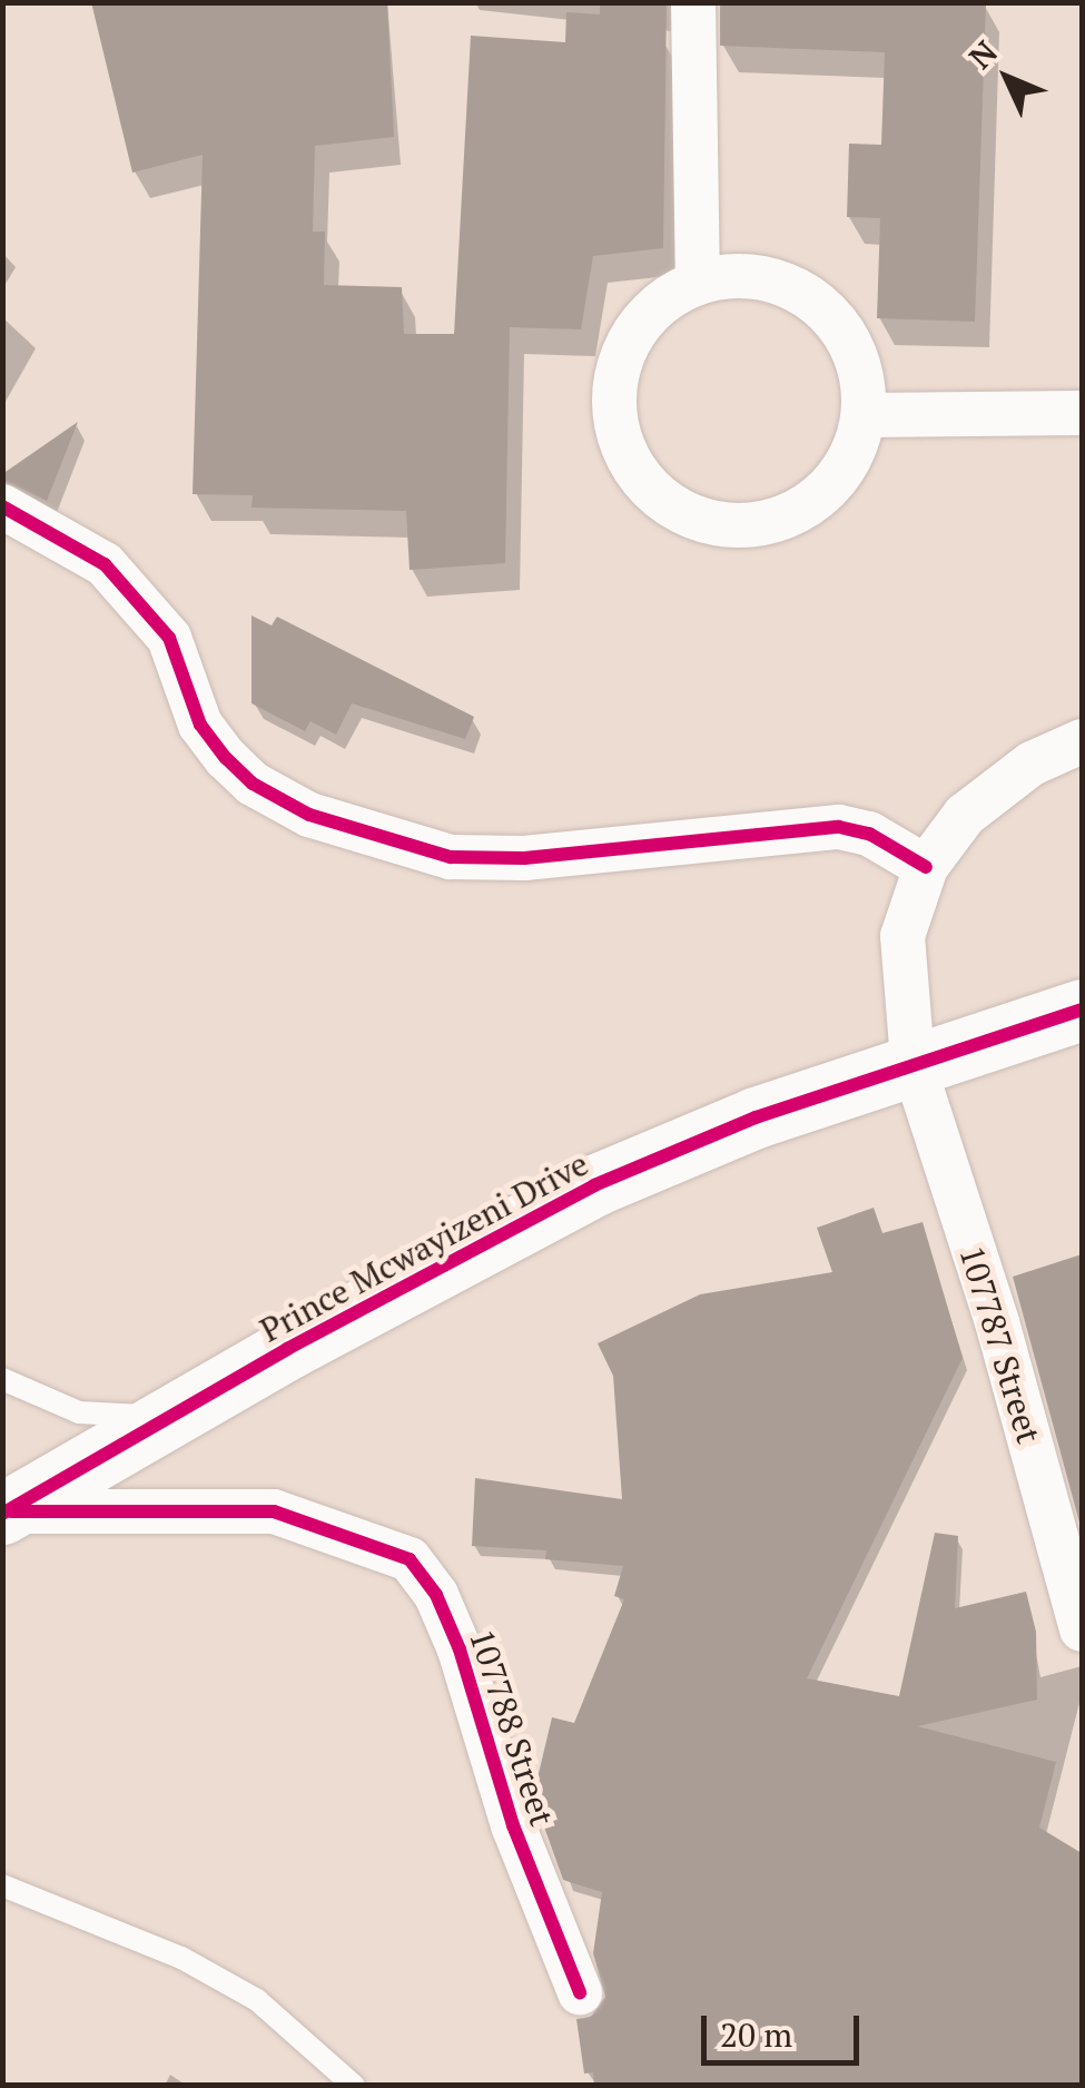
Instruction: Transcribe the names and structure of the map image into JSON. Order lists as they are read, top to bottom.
{
  "streets": {
    "street": ["Prince Mcwayizeni Drive", "107787 Street", "107788 Street"]
  },
  "crossings": [
    ["Prince Mcwayizeni Drive", "107787 Street"],
    ["Prince Mcwayizeni Drive", "107788 Street"]
  ],
  "scale_bar": "20 m",
  "north": "top left"
}
